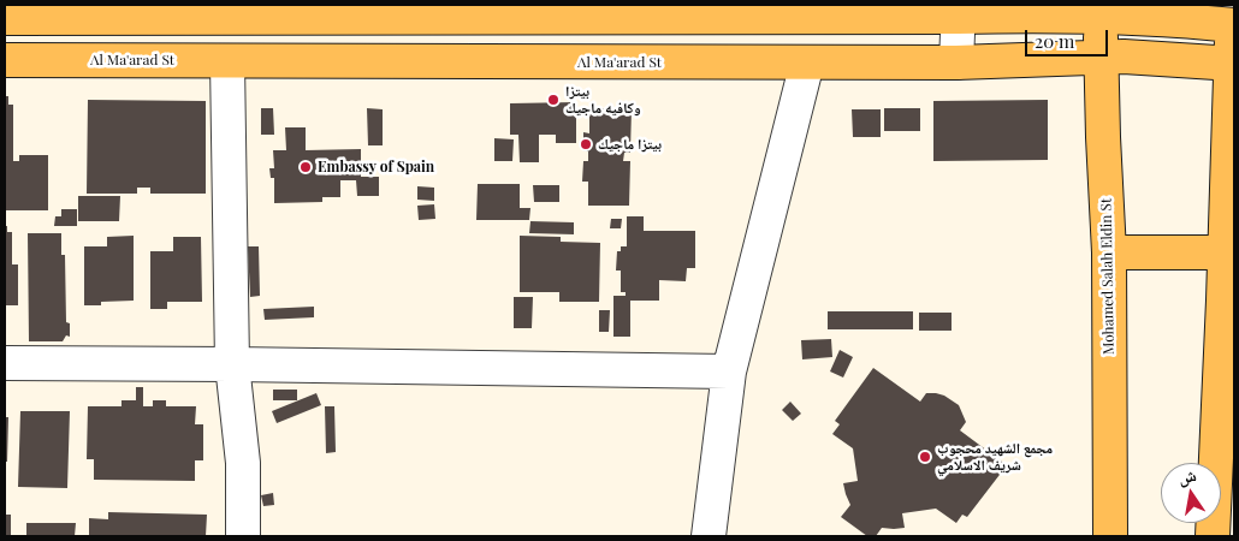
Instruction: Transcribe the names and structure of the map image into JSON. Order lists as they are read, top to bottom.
{
  "streets": {
    "main road": ["Al Ma'arad St", "Mohamed Salah Eldin St"]
  },
  "crossings": [
    ["Al Ma'arad St", "Mohamed Salah Eldin St"]
  ],
  "places": [
    "بيتزا وكافيه ماجيك",
    "بيتزا ماجيك",
    "Embassy of Spain",
    "مجمع الشهيد محجوب شريف الاسلامي"
  ],
  "scale_bar": "20 m",
  "north": "top"
}
